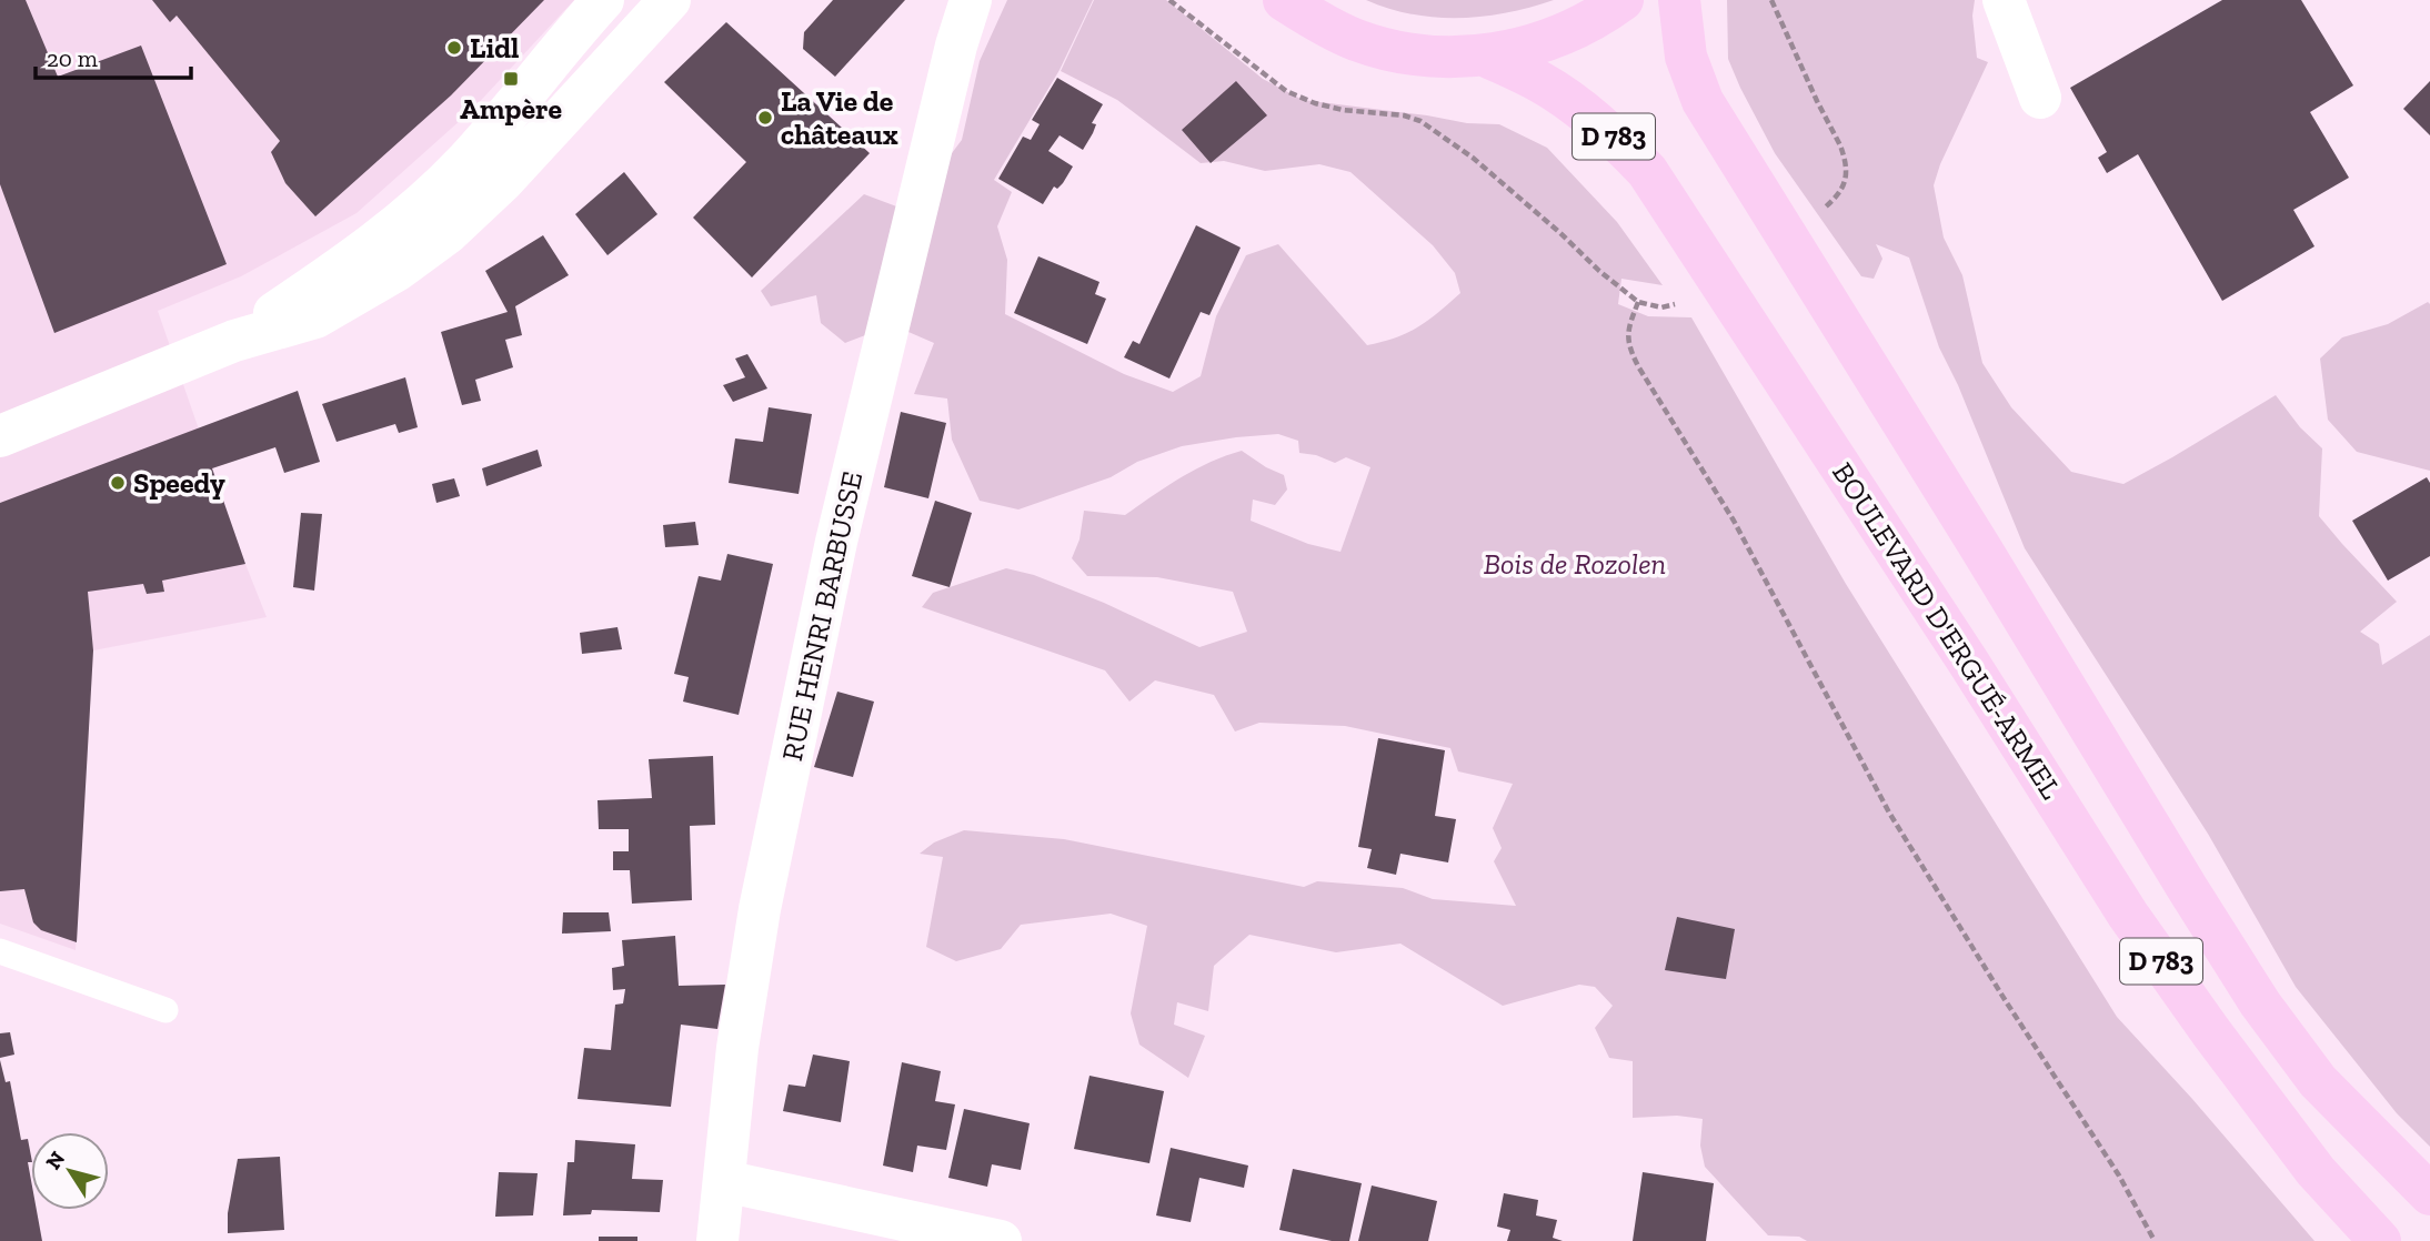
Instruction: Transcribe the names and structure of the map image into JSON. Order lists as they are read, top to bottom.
{
  "streets": {
    "main road": ["D 783", "BOULEVARD D'ERGUÉ-ARMEL"],
    "street": ["RUE HENRI BARBUSSE"]
  },
  "parks": ["Bois de Rozolen"],
  "places": {
    "other": ["Lidl", "La Vie de châteaux", "Speedy"],
    "transit": ["Ampère"]
  },
  "scale_bar": "20 m",
  "north": "top left"
}
